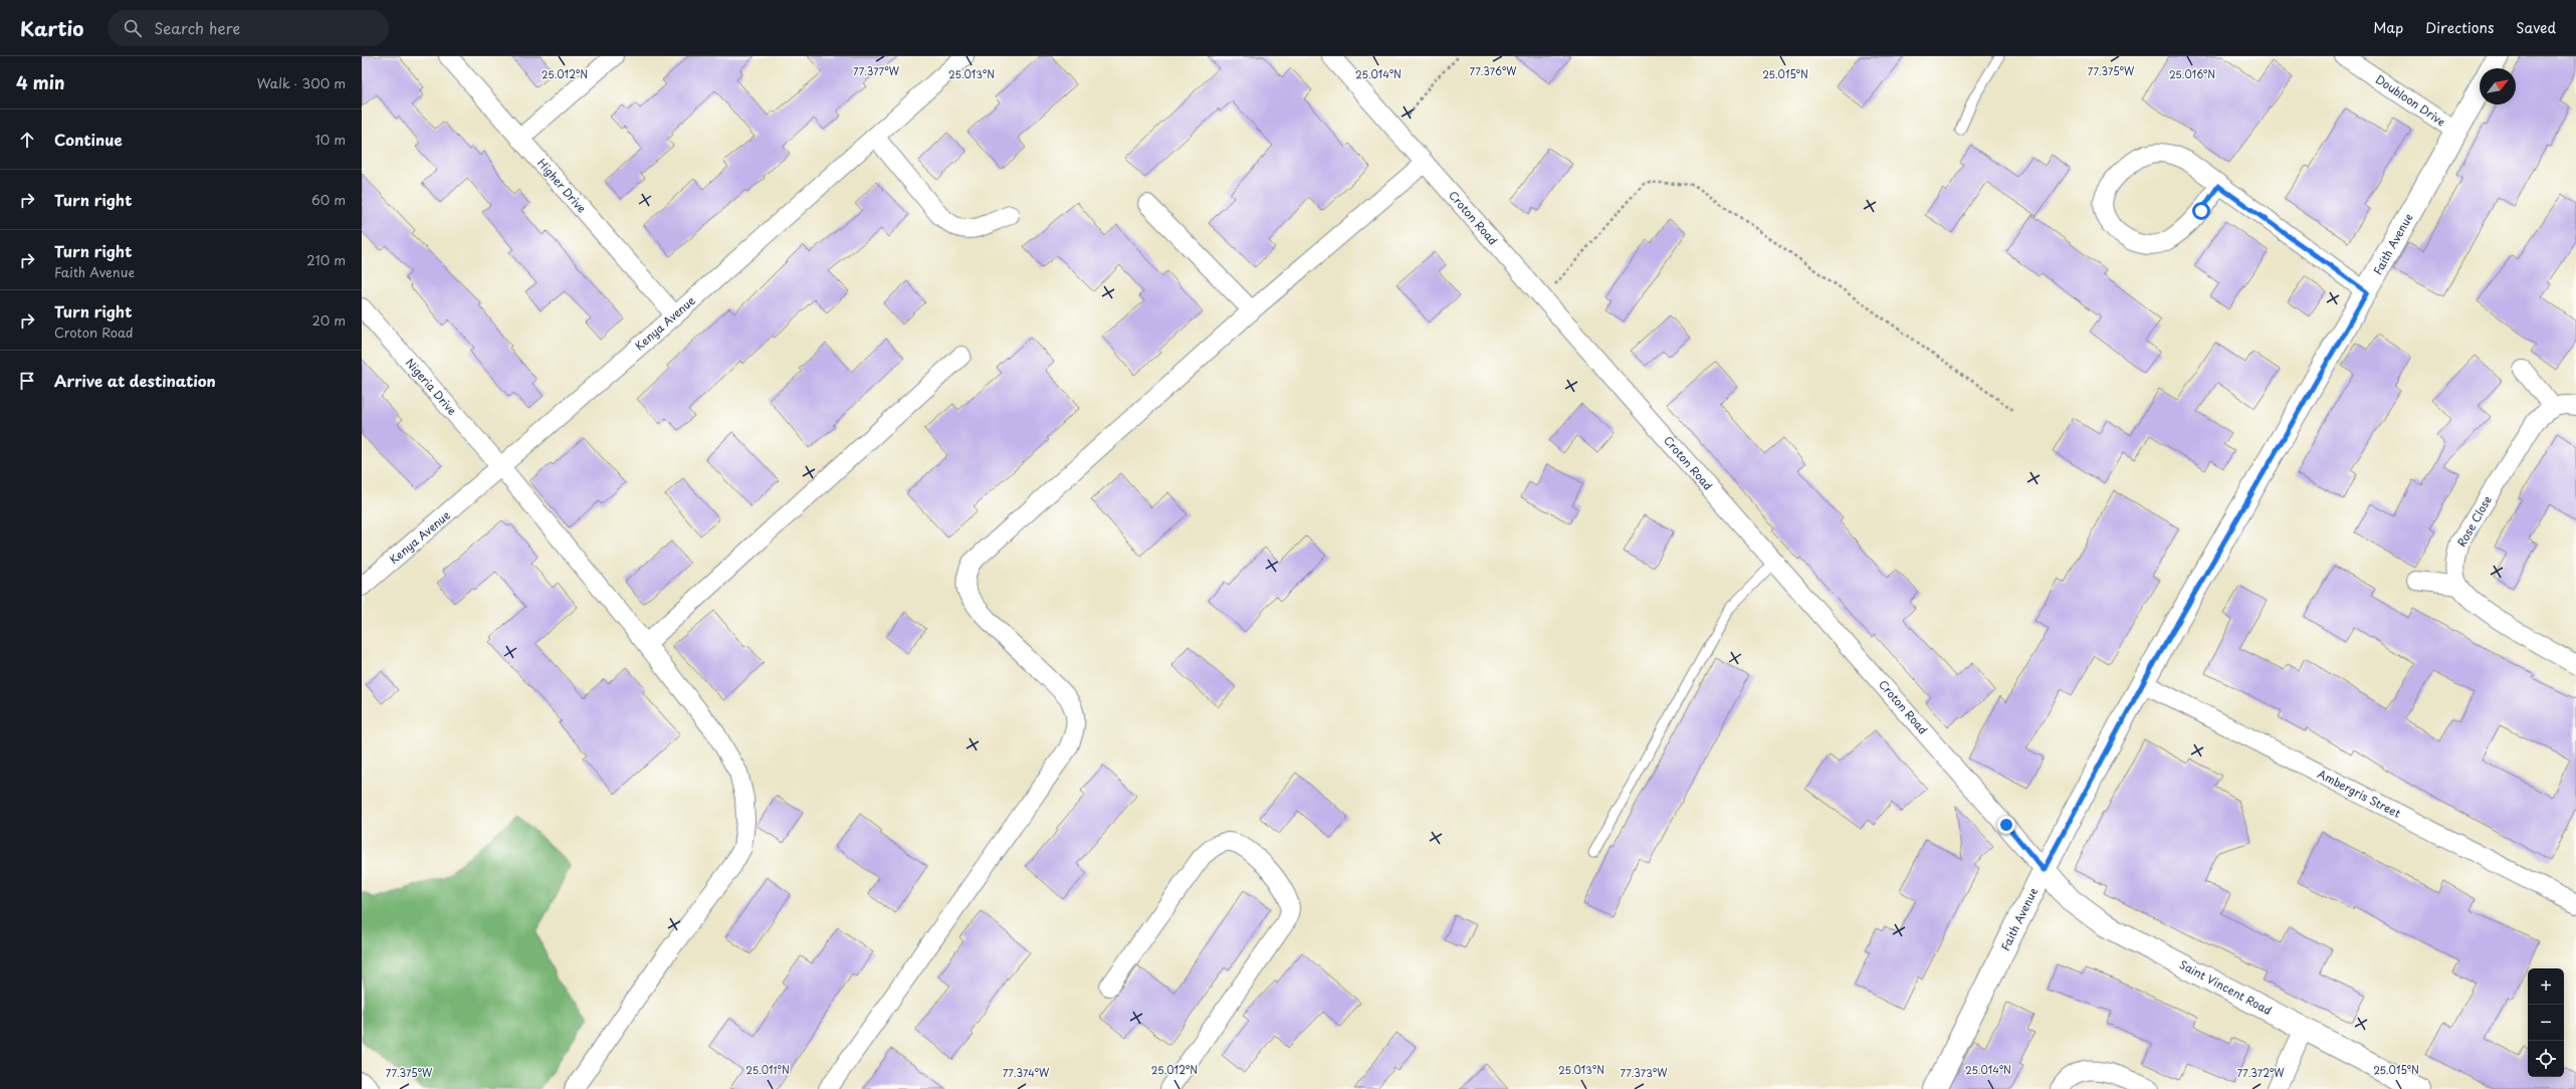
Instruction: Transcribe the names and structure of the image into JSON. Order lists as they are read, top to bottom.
{
  "streets": {
    "street": [
      "Doubloon Drive",
      "Higher Drive",
      "Croton Road",
      "Faith Avenue",
      "Kenya Avenue",
      "Nigeria Drive",
      "Rose Close",
      "Ambergris Street",
      "Saint Vincent Road"
    ]
  },
  "crossings": [
    ["Doubloon Drive", "Faith Avenue"],
    ["Higher Drive", "Kenya Avenue"],
    ["Croton Road", "Faith Avenue"],
    ["Croton Road", "Saint Vincent Road"],
    ["Faith Avenue", "Ambergris Street"],
    ["Faith Avenue", "Saint Vincent Road"],
    ["Kenya Avenue", "Nigeria Drive"]
  ],
  "north": "top right",
  "page": {
    "header": "Kartio",
    "search": "Search here",
    "nav": ["Map", "Directions", "Saved"],
    "heading": ["4 min", "Walk · 300 m"],
    "list": [
      ["Continue", "10 m"],
      ["Turn right", "60 m"],
      ["Turn right", "Faith Avenue", "210 m"],
      ["Turn right", "Croton Road", "20 m"],
      "Arrive at destination"
    ],
    "map_buttons": ["+", "−"]
  },
  "coordinates": [
    "77.377°W",
    "77.376°W",
    "77.375°W",
    "25.012°N",
    "25.013°N",
    "25.014°N",
    "25.015°N",
    "25.016°N",
    "25.011°N",
    "77.374°W",
    "77.373°W",
    "77.372°W"
  ]
}
